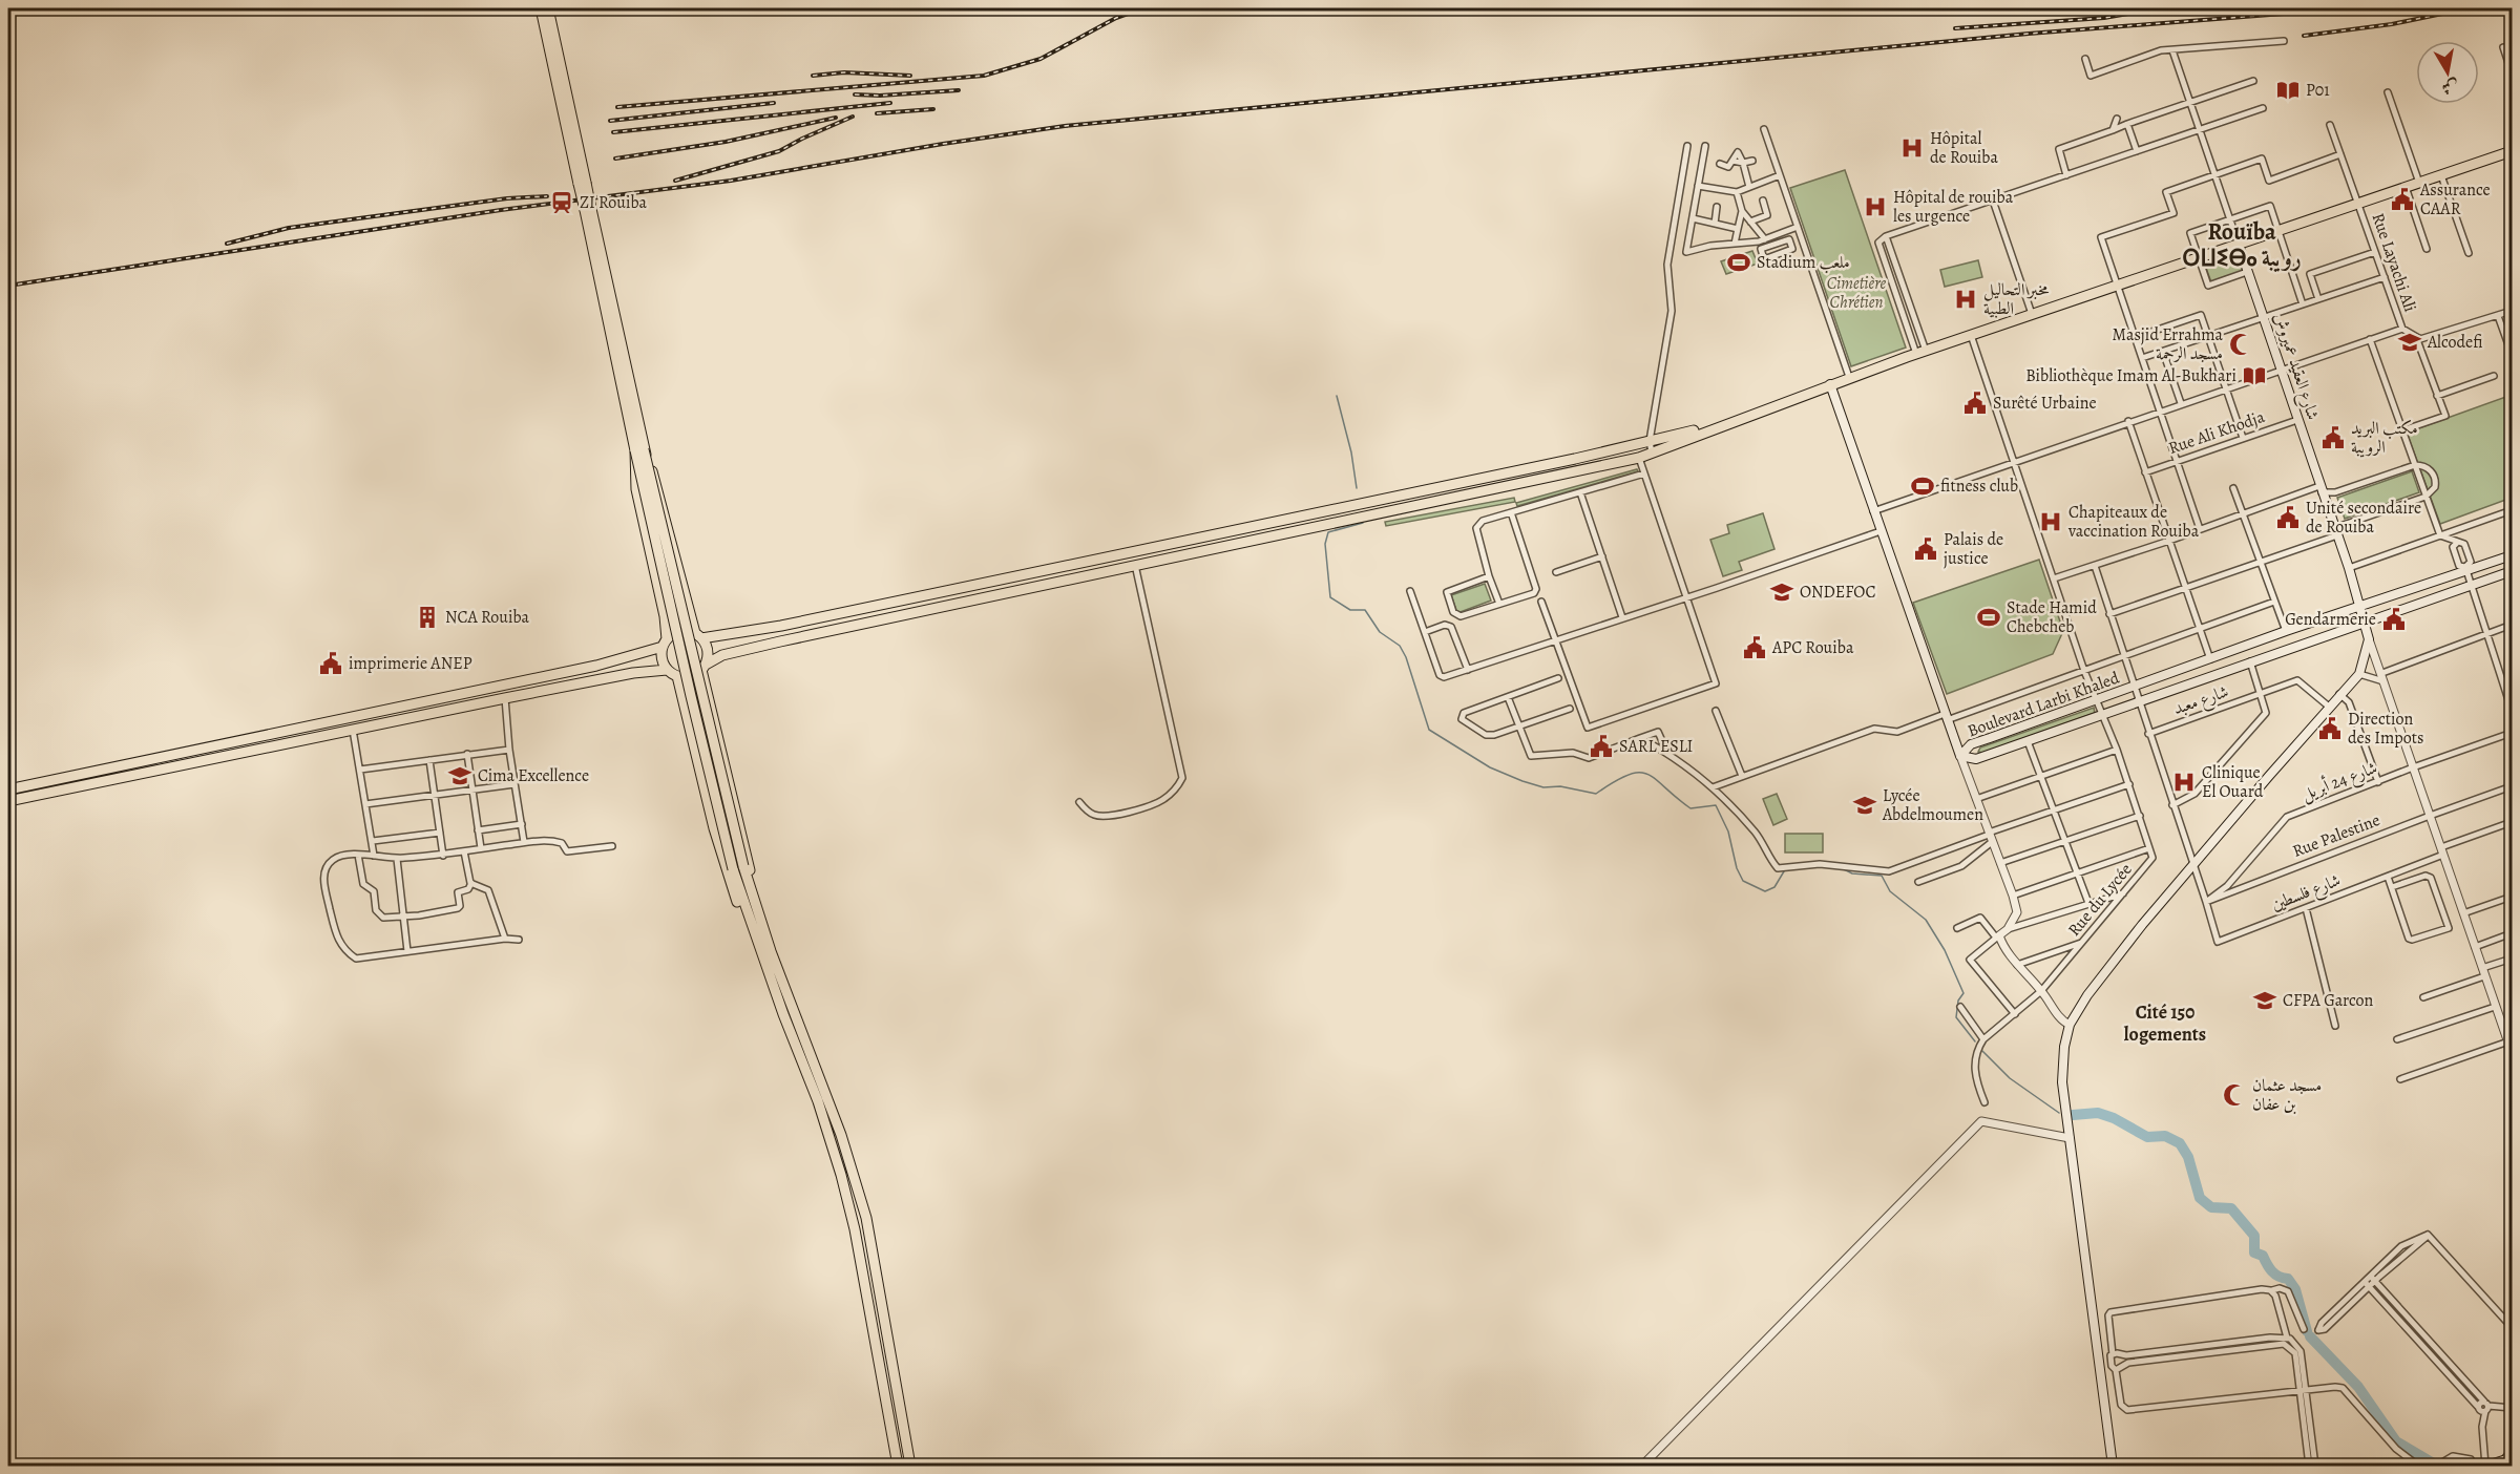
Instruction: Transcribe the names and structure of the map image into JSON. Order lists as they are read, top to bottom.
{
  "streets": {
    "main road": ["شارع العقيد عميروش", "Boulevard Larbi Khaled"],
    "street": [
      "Rue Layachi Ali",
      "Rue Ali Khodja",
      "شارع معبد",
      "شارع 24 أبريل",
      "Rue Palestine",
      "شارع فلسطين",
      "Rue du Lycée"
    ]
  },
  "crossings": [
    ["شارع العقيد عميروش", "Rue Ali Khodja"],
    ["شارع العقيد عميروش", "Boulevard Larbi Khaled"],
    ["شارع 24 أبريل", "Rue Palestine"],
    ["شارع 24 أبريل", "شارع فلسطين"],
    ["Rue Palestine", "شارع فلسطين"]
  ],
  "districts": ["Rouïba ⵔⵡⵉⴱⴰ رويبة", "Cité 150 logements"],
  "parks": ["Cimetière Chrétien"],
  "places": {
    "library": ["P01", "Bibliothèque Imam Al-Bukhari"],
    "hospital": [
      "Hôpital de Rouiba",
      "Hôpital de rouiba les urgence",
      "مخبر التحاليل الطبية",
      "Chapiteaux de vaccination Rouiba",
      "Clinique El Ouard"
    ],
    "public building": [
      "Assurance CAAR",
      "Surêté Urbaine",
      "مكتب البريد الرويبة",
      "Unité secondaire de Rouiba",
      "Palais de justice",
      "Gendarmerie",
      "APC Rouiba",
      "imprimerie ANEP",
      "Direction des Impots",
      "SARL ESLI"
    ],
    "station": ["ZI Rouiba"],
    "sports": ["Stadium ملعب", "fitness club", "Stade Hamid Chebcheb"],
    "school or university": [
      "Alcodefi",
      "ONDEFOC",
      "Cima Excellence",
      "Lycée Abdelmoumen",
      "CFPA Garcon"
    ],
    "mosque": ["Masjid Errahma مسجد الرحمة", "مسجد عثمان بن عفان"],
    "building": ["NCA Rouiba"]
  },
  "north": "bottom"
}
